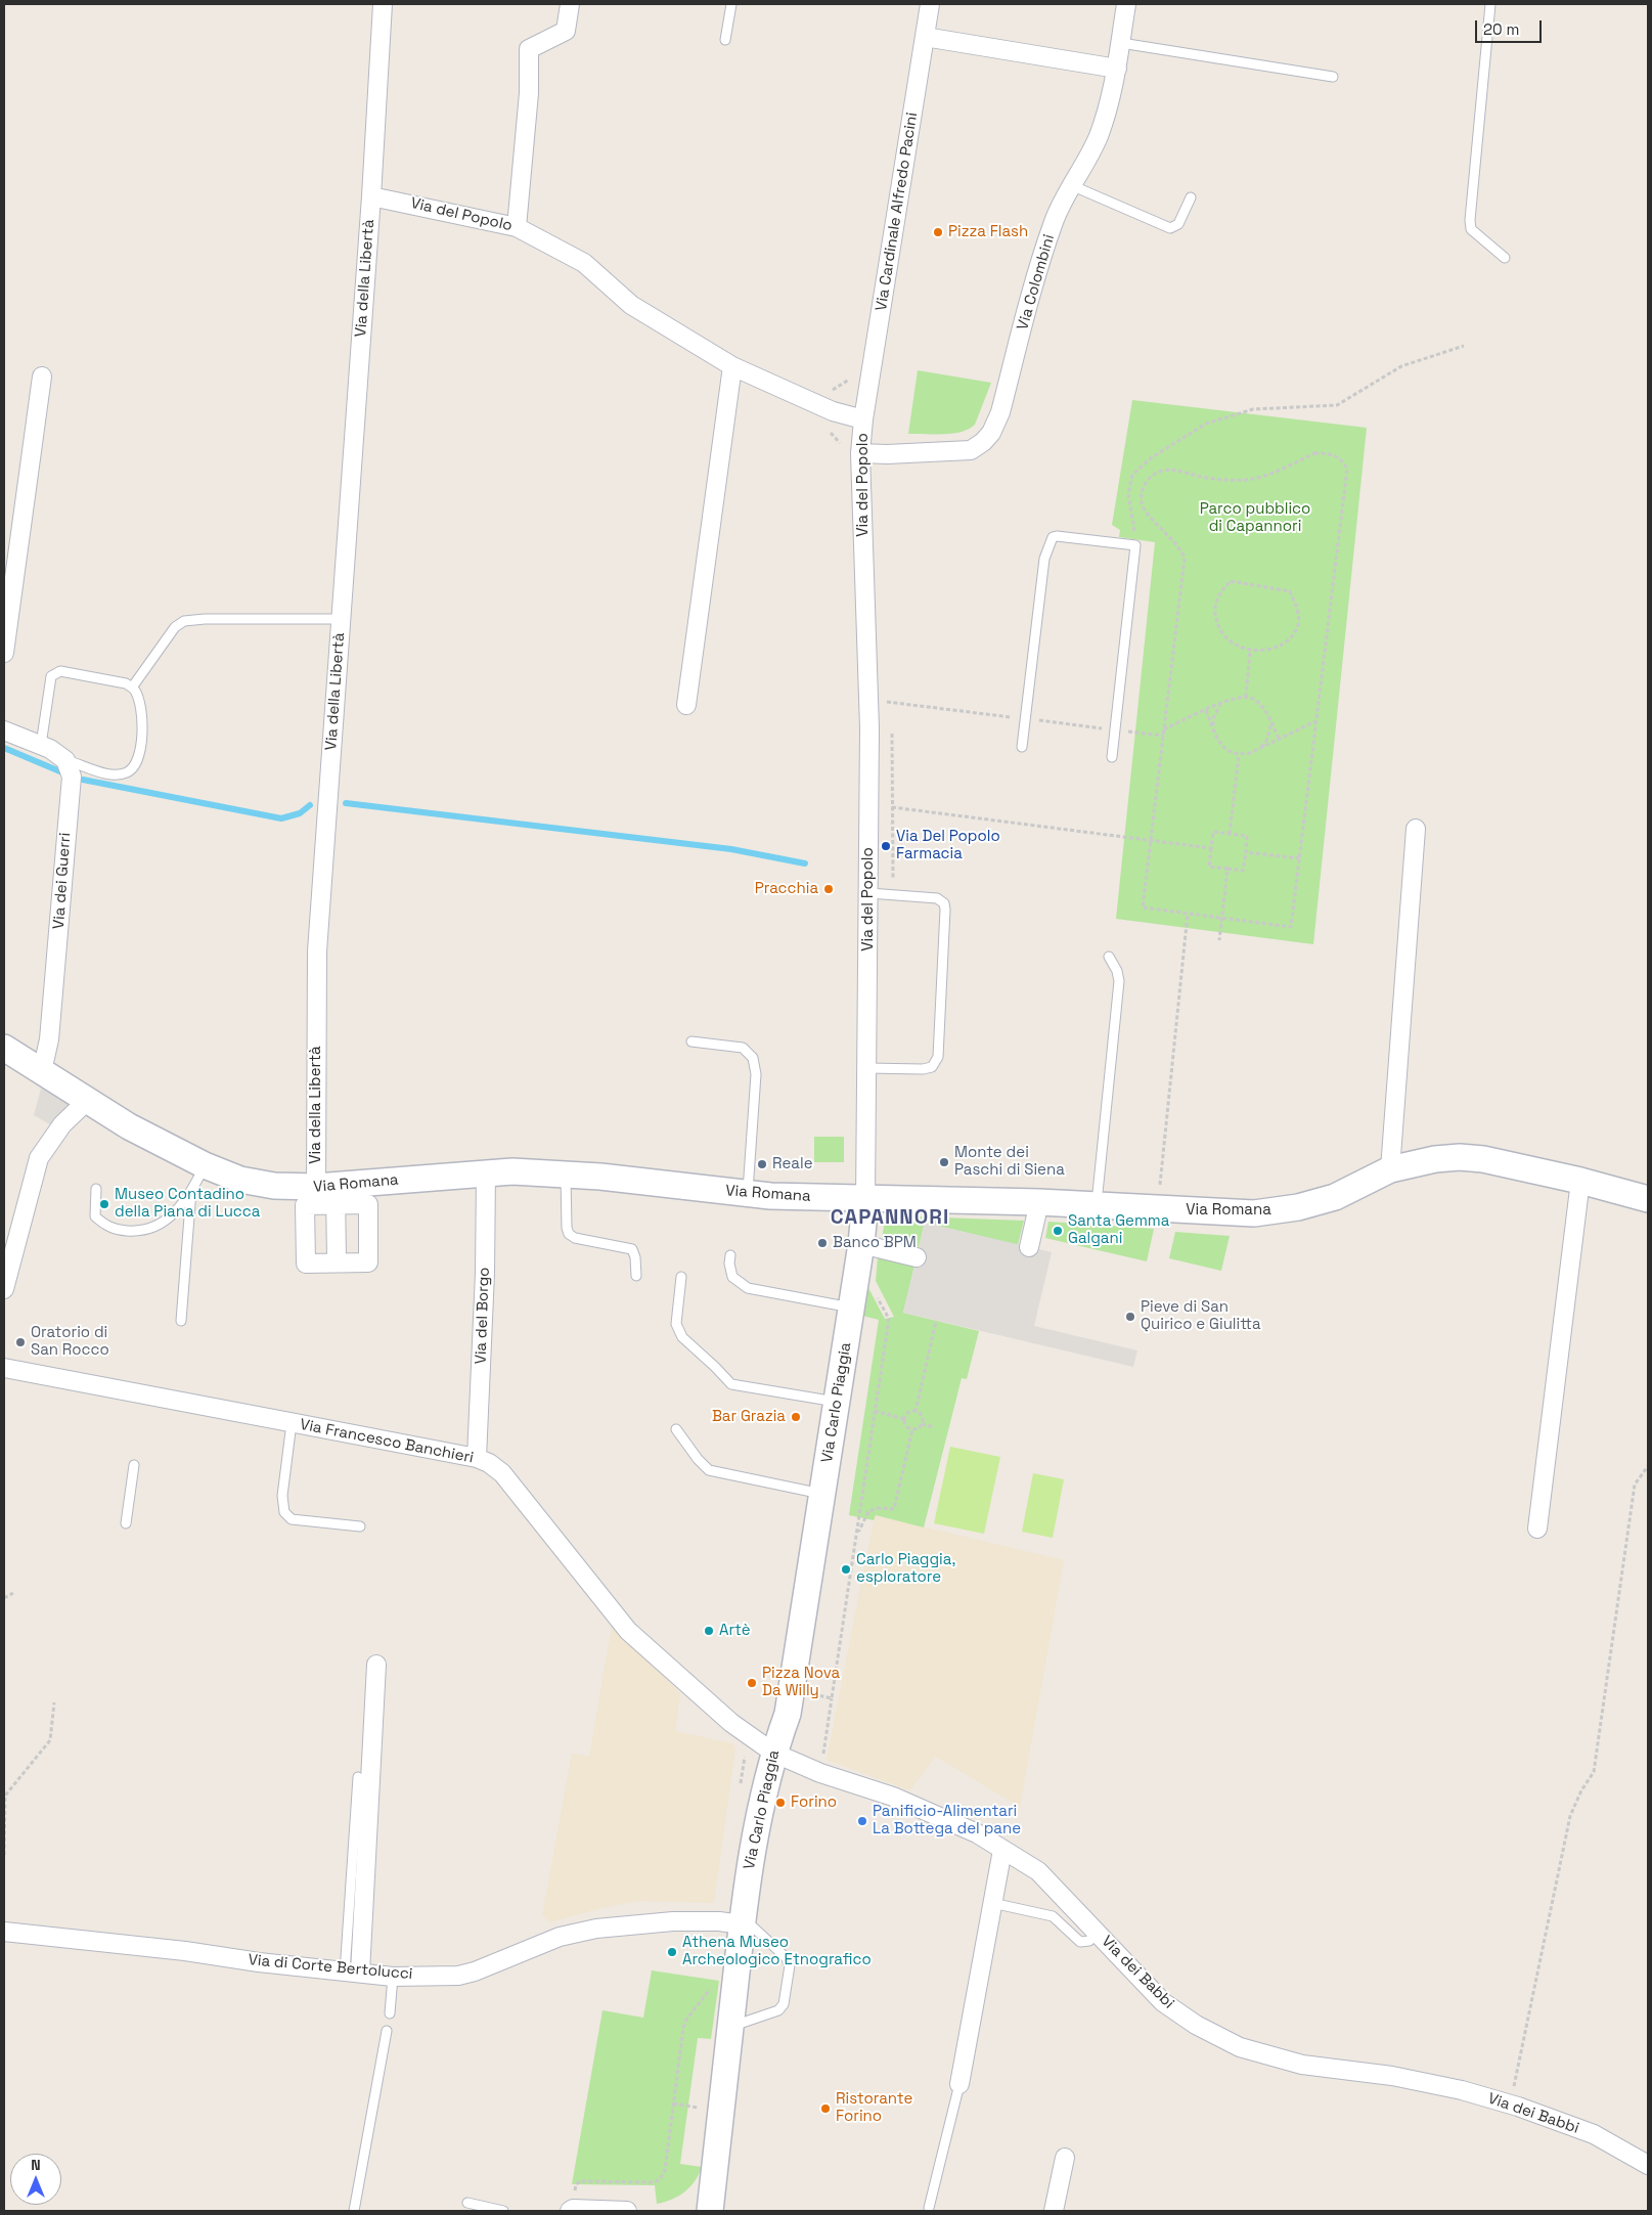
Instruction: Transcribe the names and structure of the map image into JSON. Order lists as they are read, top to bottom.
{
  "streets": {
    "street": [
      "Via Cardinale Alfredo Pacini",
      "Via del Popolo",
      "Via della Libertà",
      "Via Colombini",
      "Via dei Guerri",
      "Via Romana",
      "Via del Borgo",
      "Via Carlo Piaggia",
      "Via Francesco Banchieri",
      "Via di Corte Bertolucci",
      "Via dei Babbi"
    ]
  },
  "crossings": [
    ["Via Cardinale Alfredo Pacini", "Via del Popolo"],
    ["Via del Popolo", "Via della Libertà"],
    ["Via del Popolo", "Via Colombini"],
    ["Via del Popolo", "Via Romana"],
    ["Via del Popolo", "Via Carlo Piaggia"],
    ["Via della Libertà", "Via Romana"],
    ["Via dei Guerri", "Via Romana"],
    ["Via Romana", "Via del Borgo"],
    ["Via Romana", "Via Carlo Piaggia"],
    ["Via del Borgo", "Via Francesco Banchieri"],
    ["Via Carlo Piaggia", "Via Francesco Banchieri"],
    ["Via Carlo Piaggia", "Via di Corte Bertolucci"],
    ["Via Carlo Piaggia", "Via dei Babbi"],
    ["Via Francesco Banchieri", "Via dei Babbi"]
  ],
  "districts": ["CAPANNORI"],
  "parks": ["Parco pubblico di Capannori"],
  "places": [
    "Pizza Flash",
    "Via Del Popolo Farmacia",
    "Pracchia",
    "Monte dei Paschi di Siena",
    "Reale",
    "Museo Contadino della Piana di Lucca",
    "Santa Gemma Galgani",
    "Banco BPM",
    "Pieve di San Quirico e Giulitta",
    "Oratorio di San Rocco",
    "Bar Grazia",
    "Carlo Piaggia, esploratore",
    "Artè",
    "Pizza Nova Da Willy",
    "Forino",
    "Panificio-Alimentari La Bottega del pane",
    "Athena Museo Archeologico Etnografico",
    "Ristorante Forino"
  ],
  "scale_bar": "20 m",
  "north": "top"
}
